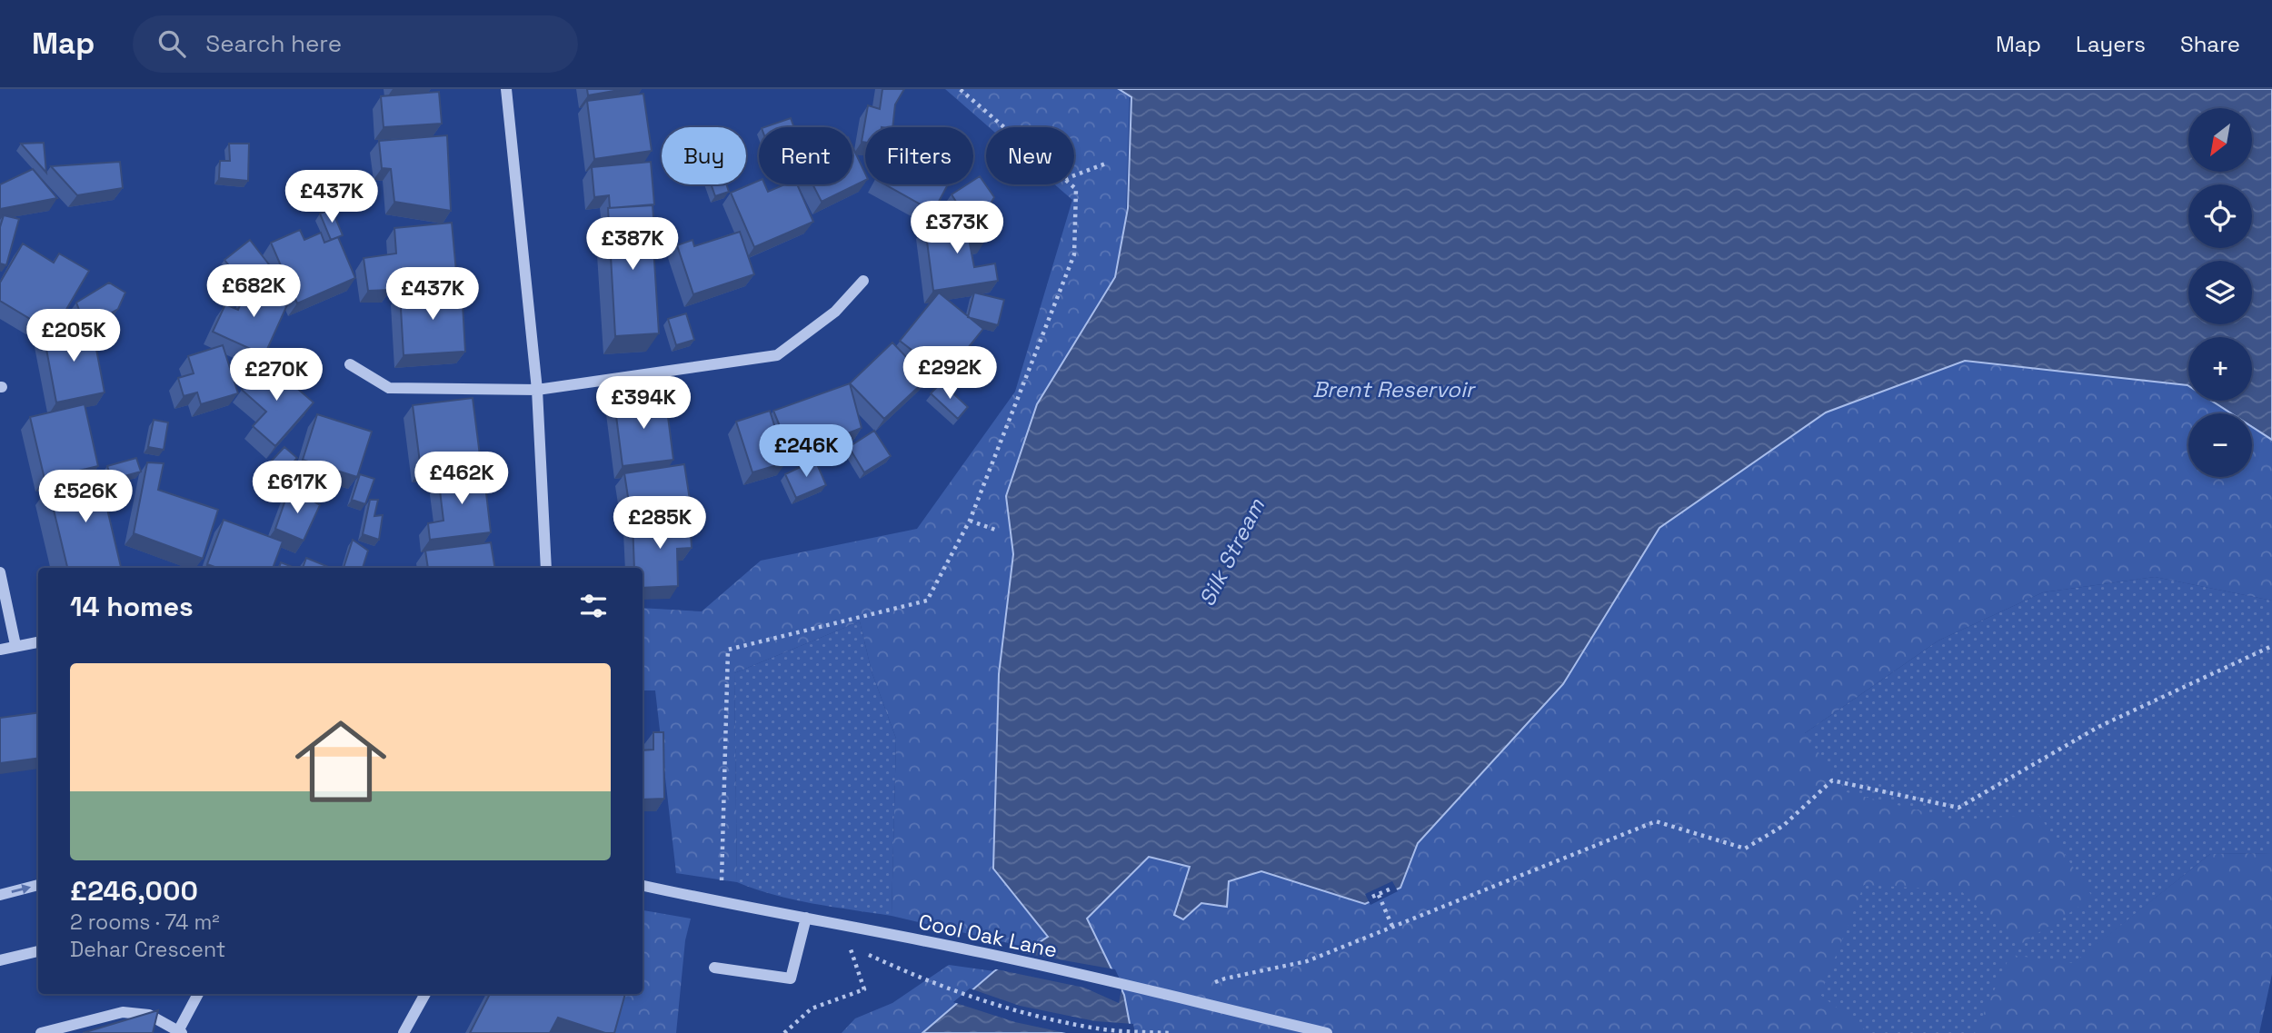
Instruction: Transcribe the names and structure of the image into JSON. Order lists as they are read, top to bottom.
{
  "streets": {
    "street": ["Cool Oak Lane"]
  },
  "water": ["Brent Reservoir", "Silk Stream"],
  "north": "bottom left",
  "page": {
    "header": "Map",
    "search": "Search here",
    "nav": ["Map", "Layers", "Share"],
    "map_buttons": ["+", "−"],
    "chip": [
      "Buy",
      "Rent",
      "Filters",
      "New"
    ],
    "price": [
      "£437K",
      "£373K",
      "£387K",
      "£682K",
      "£437K",
      "£205K",
      "£292K",
      "£270K",
      "£394K",
      "£246K",
      "£462K",
      "£617K",
      "£526K",
      "£285K"
    ],
    "heading": "14 homes",
    "list": [
      {
        "name": "£246,000",
        "note": "2 rooms · 74 m² · Dehar Crescent"
      }
    ]
  }
}
